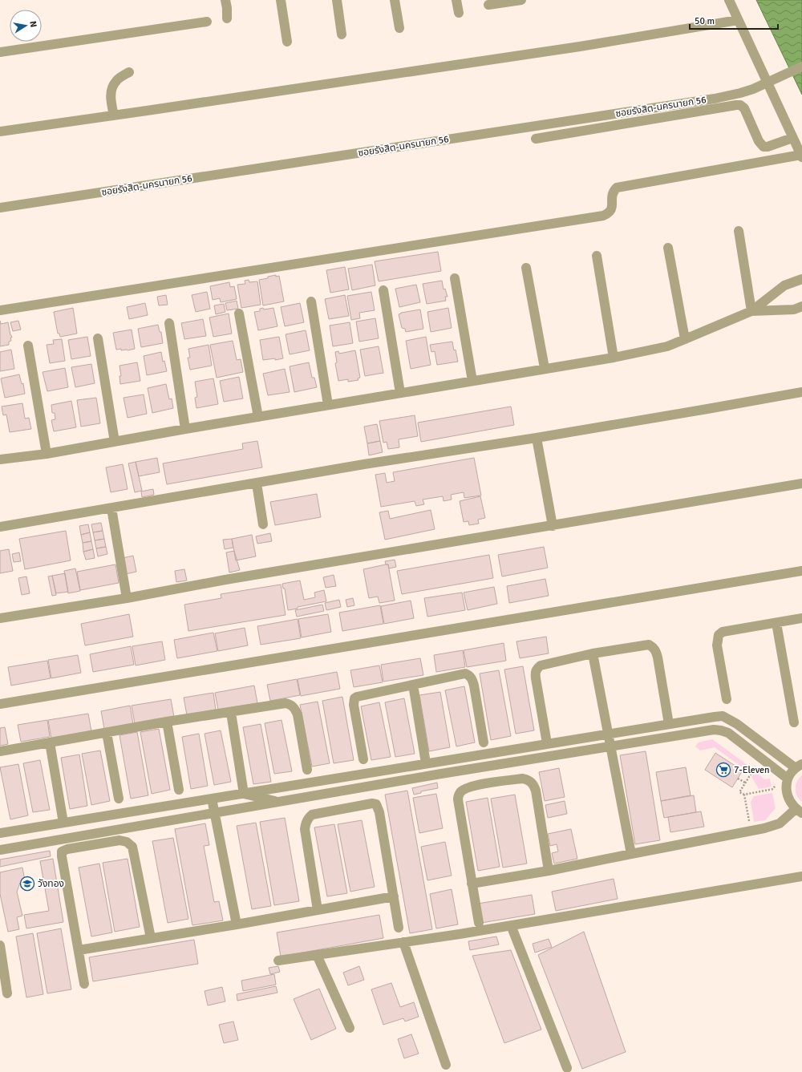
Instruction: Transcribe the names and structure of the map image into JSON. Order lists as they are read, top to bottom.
{
  "streets": {
    "street": ["ซอยรังสิต-นครนายก 56"]
  },
  "places": {
    "supermarket": ["7-Eleven"],
    "school or university": ["วังทอง"]
  },
  "scale_bar": "50 m",
  "north": "right"
}
